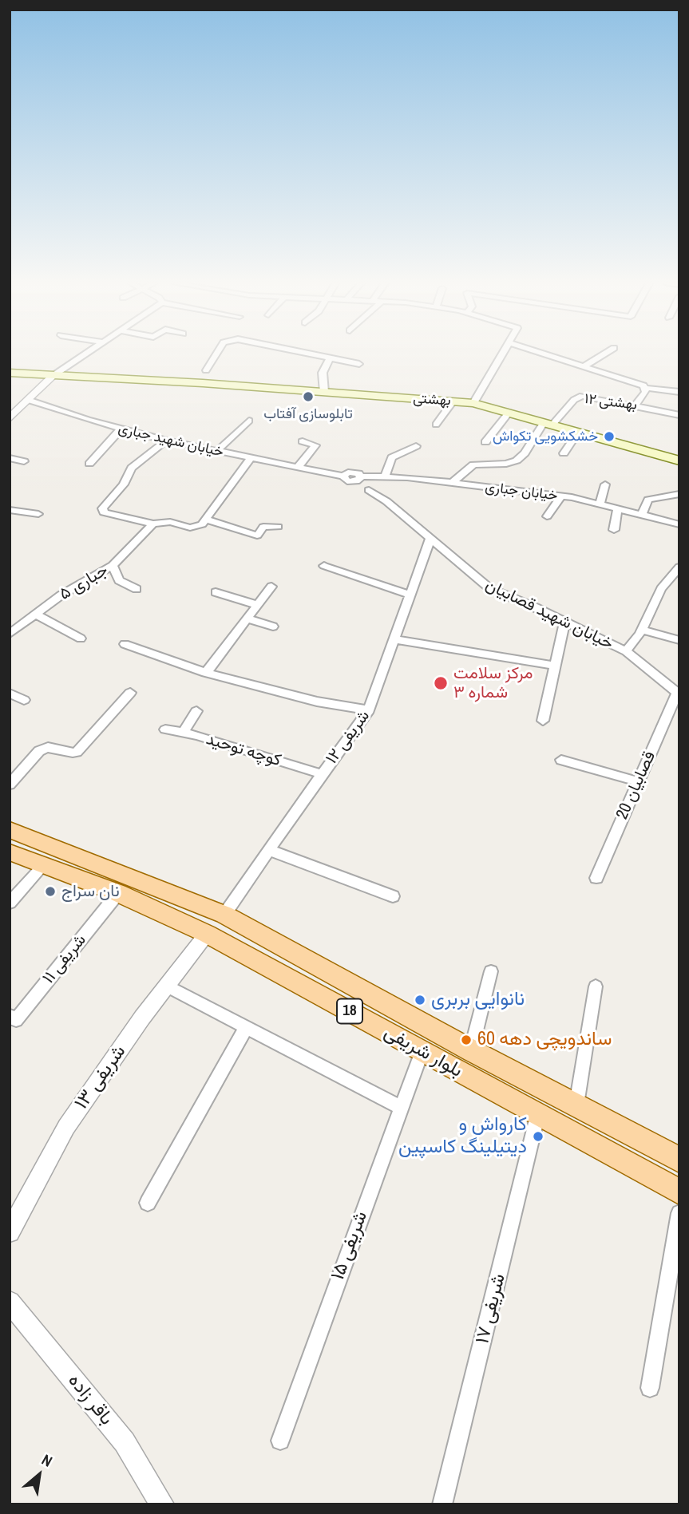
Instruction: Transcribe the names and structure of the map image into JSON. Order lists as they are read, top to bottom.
{
  "streets": {
    "main road": ["بهشتی", "18", "بلوار شریفی"],
    "street": [
      "بهشتی ۱۲",
      "خیابان شهید جباری",
      "خیابان جباری",
      "جباری ۵",
      "خیابان شهید قصابیان",
      "شریفی ۱۲",
      "کوچه توحید",
      "قصابیان 20",
      "شریفی ۱۱",
      "شریفی ۱۳",
      "شریفی ۱۵",
      "شریفی ۱۷",
      "باقر زاده"
    ]
  },
  "crossings": [
    ["بهشتی", "بهشتی ۱۲"],
    ["خیابان شهید جباری", "خیابان جباری"],
    ["خیابان شهید جباری", "خیابان شهید قصابیان"],
    ["خیابان جباری", "خیابان شهید قصابیان"],
    ["خیابان شهید قصابیان", "شریفی ۱۲"],
    ["خیابان شهید قصابیان", "قصابیان 20"],
    ["شریفی ۱۲", "کوچه توحید"],
    ["شریفی ۱۲", "بلوار شریفی"],
    ["شریفی ۱۱", "بلوار شریفی"],
    ["بلوار شریفی", "شریفی ۱۳"],
    ["بلوار شریفی", "شریفی ۱۵"],
    ["بلوار شریفی", "شریفی ۱۷"]
  ],
  "places": [
    "تابلوسازی آفتاب",
    "خشکشویی تکواش",
    "مرکز سلامت شماره ۳",
    "نان سراج",
    "نانوایی بربری",
    "ساندویچی دهه 60",
    "کارواش و دیتیلینگ کاسپین"
  ],
  "north": "top right"
}
